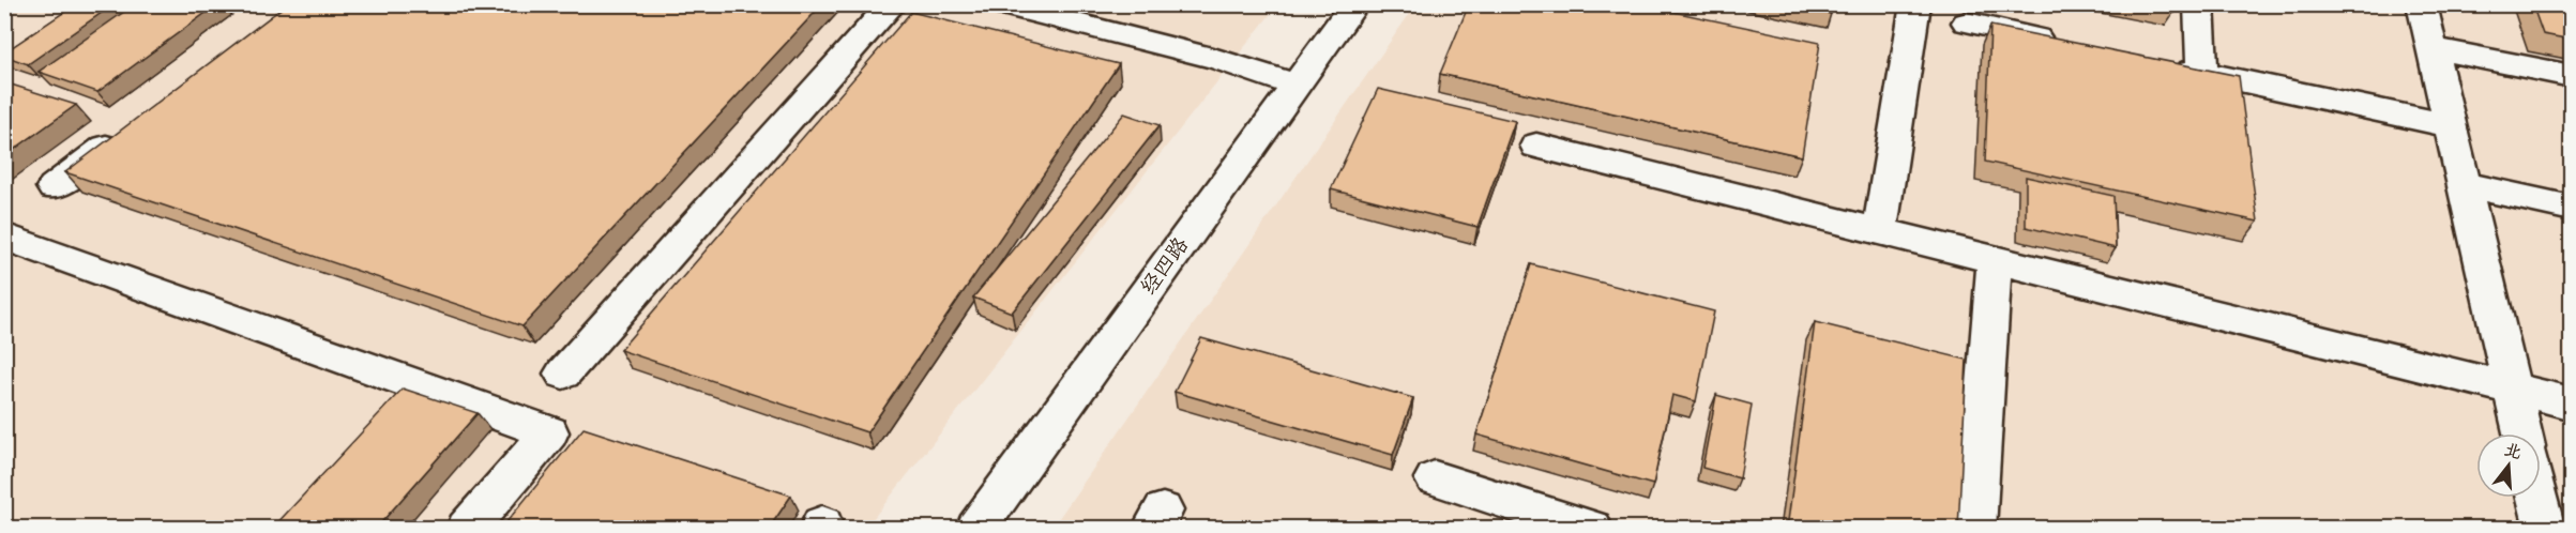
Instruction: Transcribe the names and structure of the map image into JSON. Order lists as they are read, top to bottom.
{
  "streets": {
    "street": ["经四路"]
  },
  "north": "top"
}
